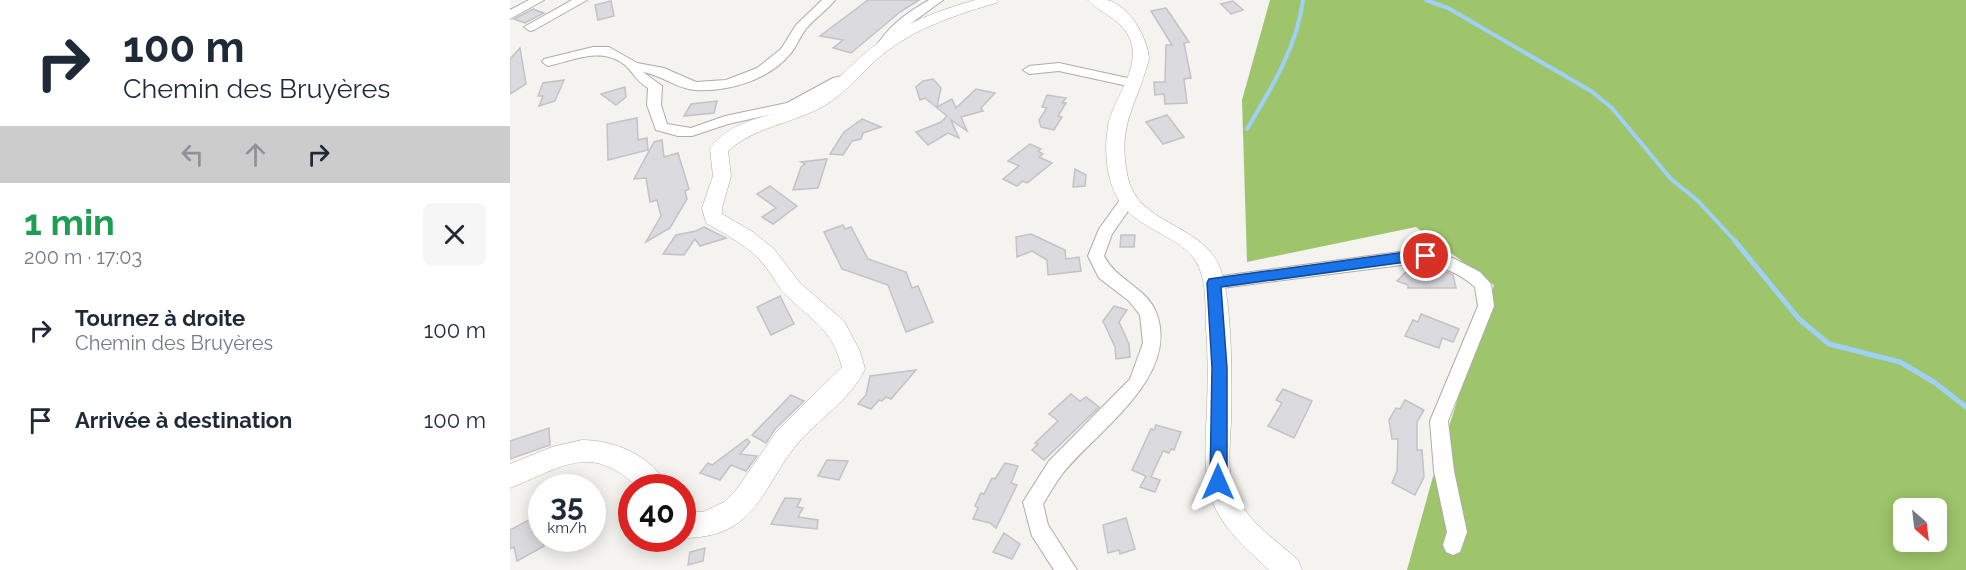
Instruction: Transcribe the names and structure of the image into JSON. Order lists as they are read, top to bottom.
{
  "north": "bottom right",
  "page": {
    "turn": ["100 m", "Chemin des Bruyères"],
    "heading": ["1 min", "200 m · 17:03"],
    "list": [
      {
        "name": "Tournez à droite",
        "note": "Chemin des Bruyères",
        "value": "100 m"
      },
      {
        "name": "Arrivée à destination",
        "value": "100 m"
      }
    ],
    "speed": "35 km/h",
    "limit": "40"
  }
}
